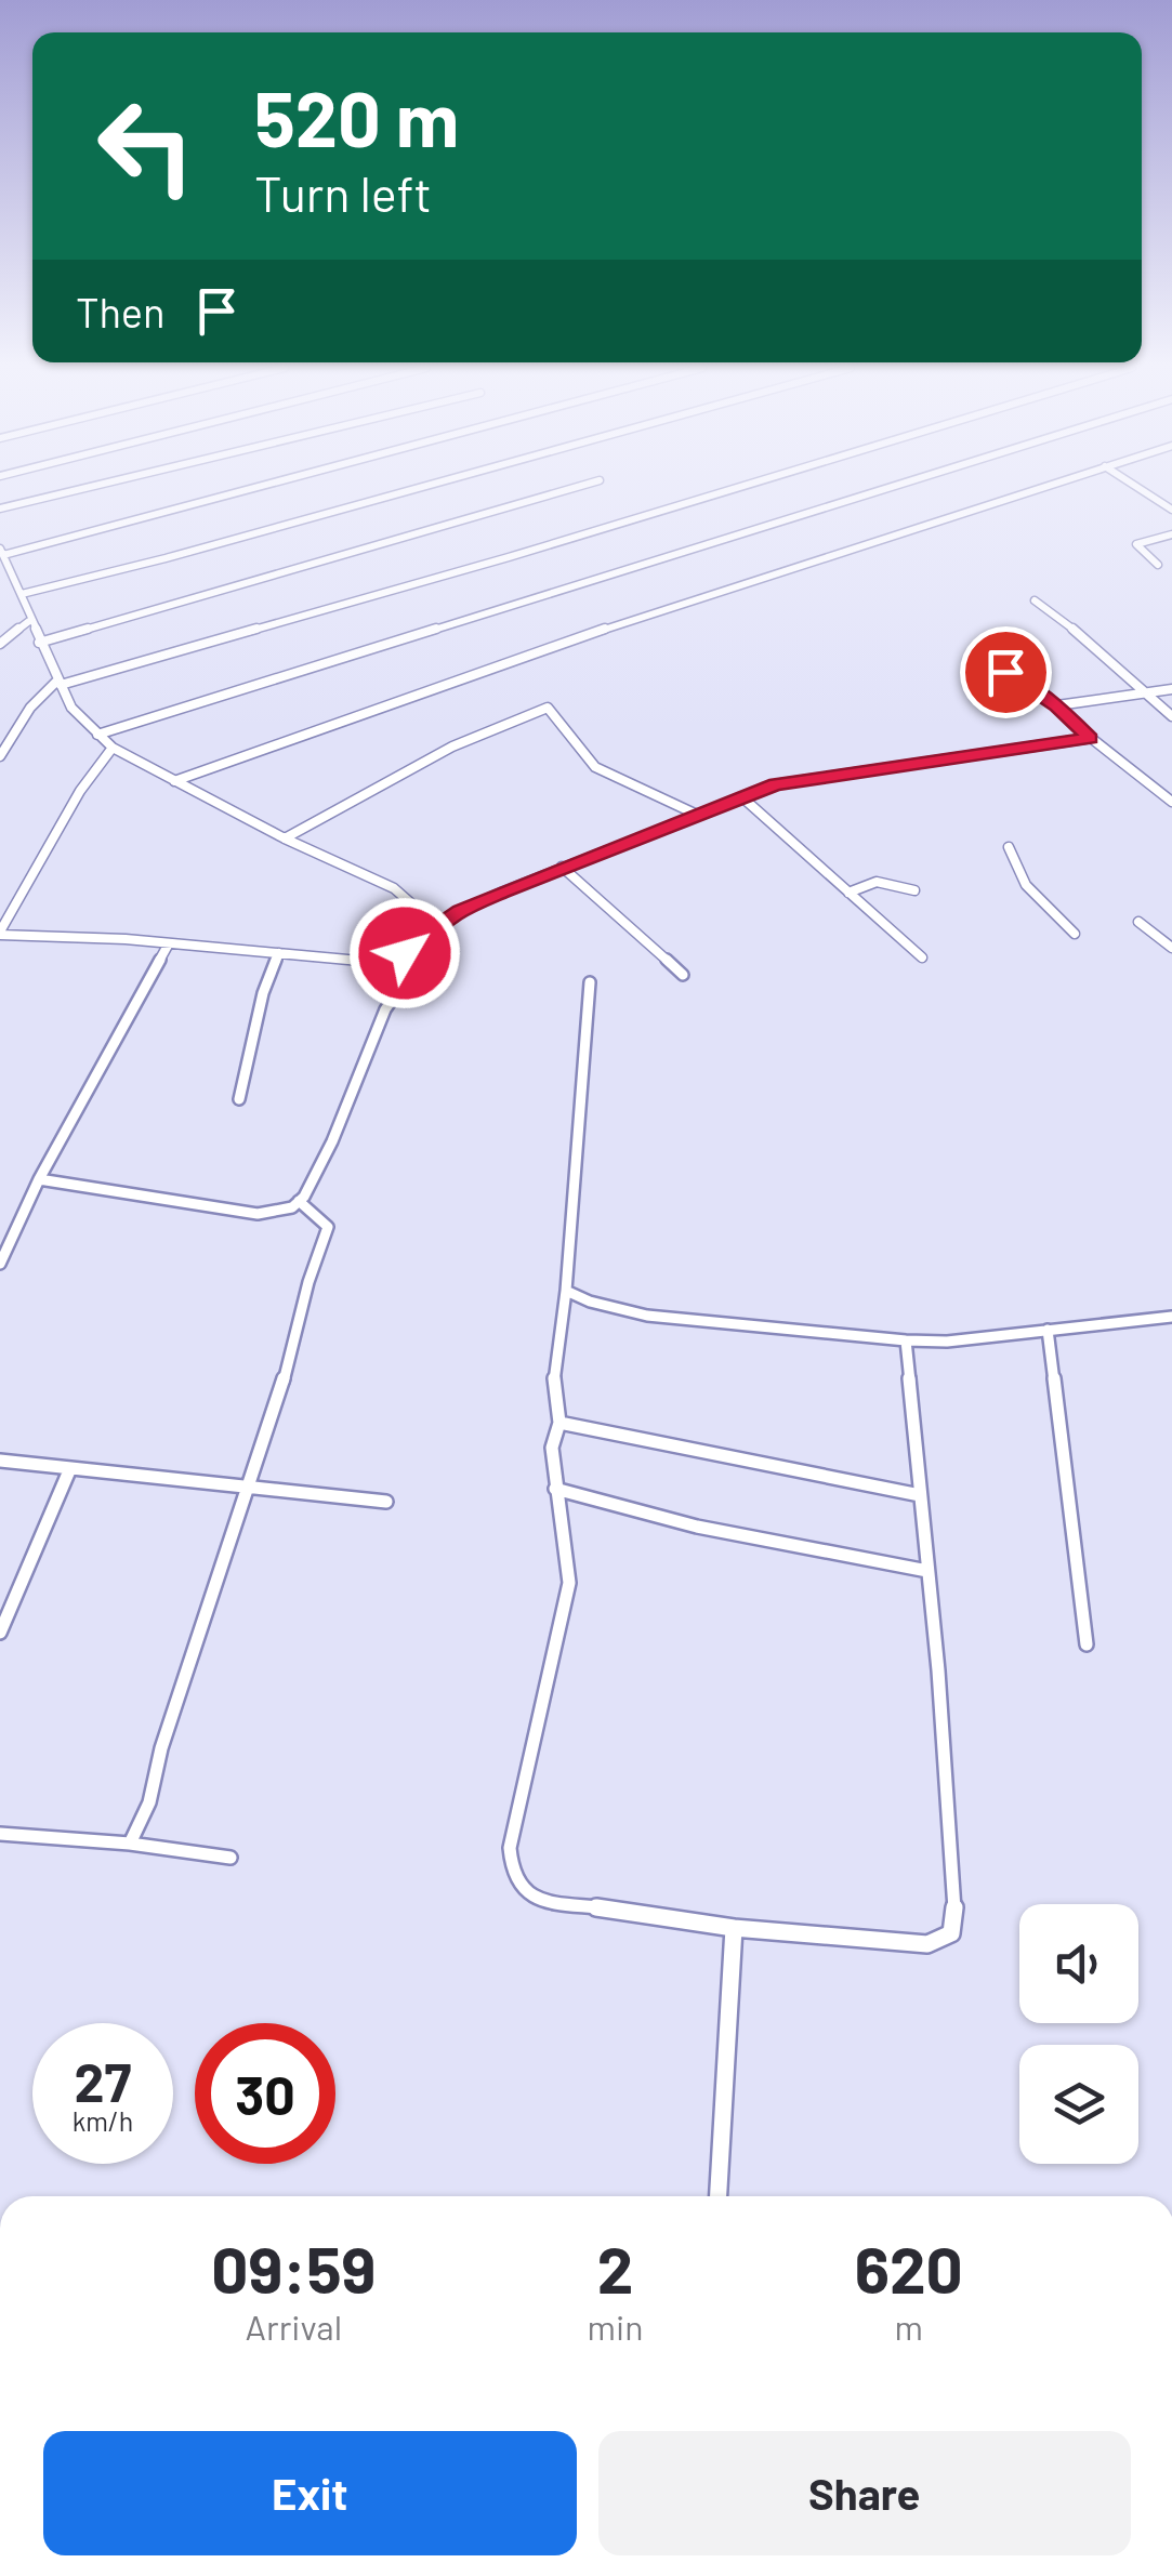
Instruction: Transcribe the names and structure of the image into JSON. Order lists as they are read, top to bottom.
{
  "page": {
    "turn": ["520 m", "Turn left"],
    "then": "Then",
    "speed": "27 km/h",
    "limit": "30",
    "eta": [
      "09:59",
      "Arrival",
      "2",
      "min",
      "620",
      "m"
    ],
    "buttons": ["Exit", "Share"]
  }
}
